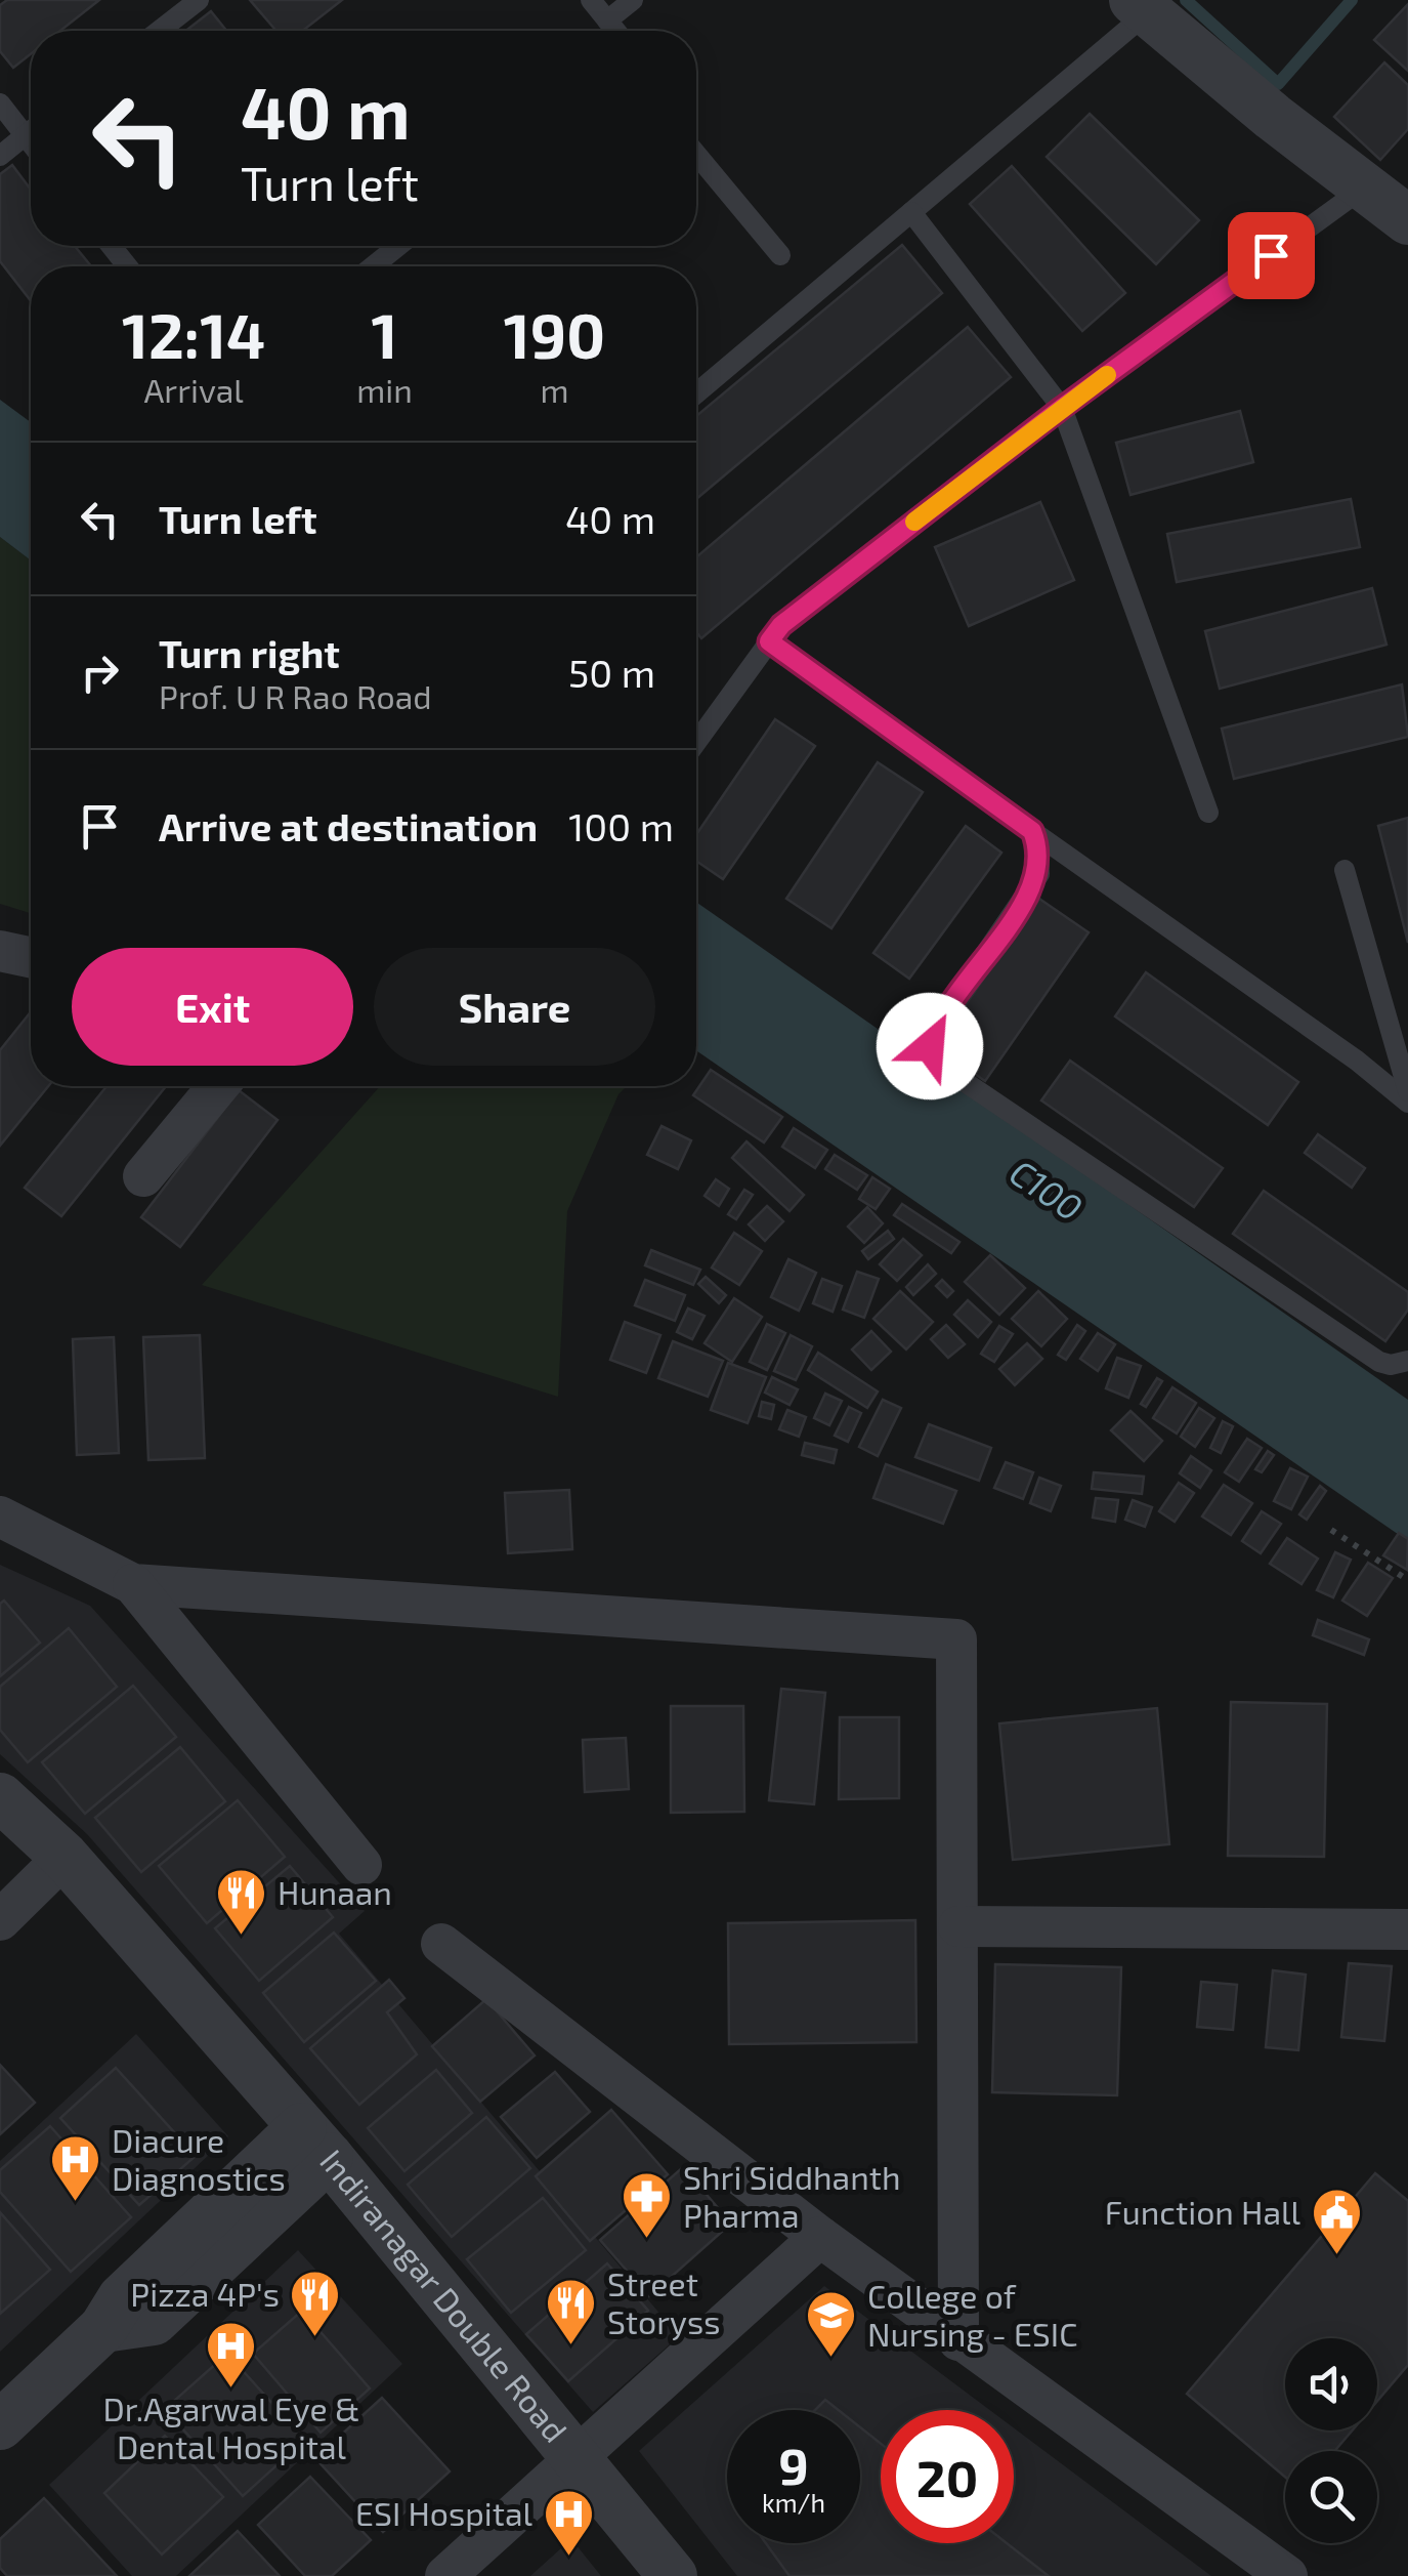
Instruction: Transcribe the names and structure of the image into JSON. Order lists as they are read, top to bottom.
{
  "streets": {
    "street": ["Indiranagar Double Road"]
  },
  "water": ["C100"],
  "places": {
    "restaurant": ["Hunaan", "Pizza 4P's", "Street Storyss"],
    "hospital": ["Diacure Diagnostics", "Dr.Agarwal Eye & Dental Hospital", "ESI Hospital"],
    "pharmacy": ["Shri Siddhanth Pharma"],
    "public building": ["Function Hall"],
    "school or university": ["College of Nursing - ESIC"]
  },
  "page": {
    "turn": ["40 m", "Turn left"],
    "eta": [
      "12:14",
      "Arrival",
      "1",
      "min",
      "190",
      "m"
    ],
    "list": [
      {
        "name": "Turn left",
        "value": "40 m"
      },
      {
        "name": "Turn right",
        "note": "Prof. U R Rao Road",
        "value": "50 m"
      },
      {
        "name": "Arrive at destination",
        "value": "100 m"
      }
    ],
    "buttons": ["Exit", "Share"],
    "speed": "9 km/h",
    "limit": "20"
  }
}
